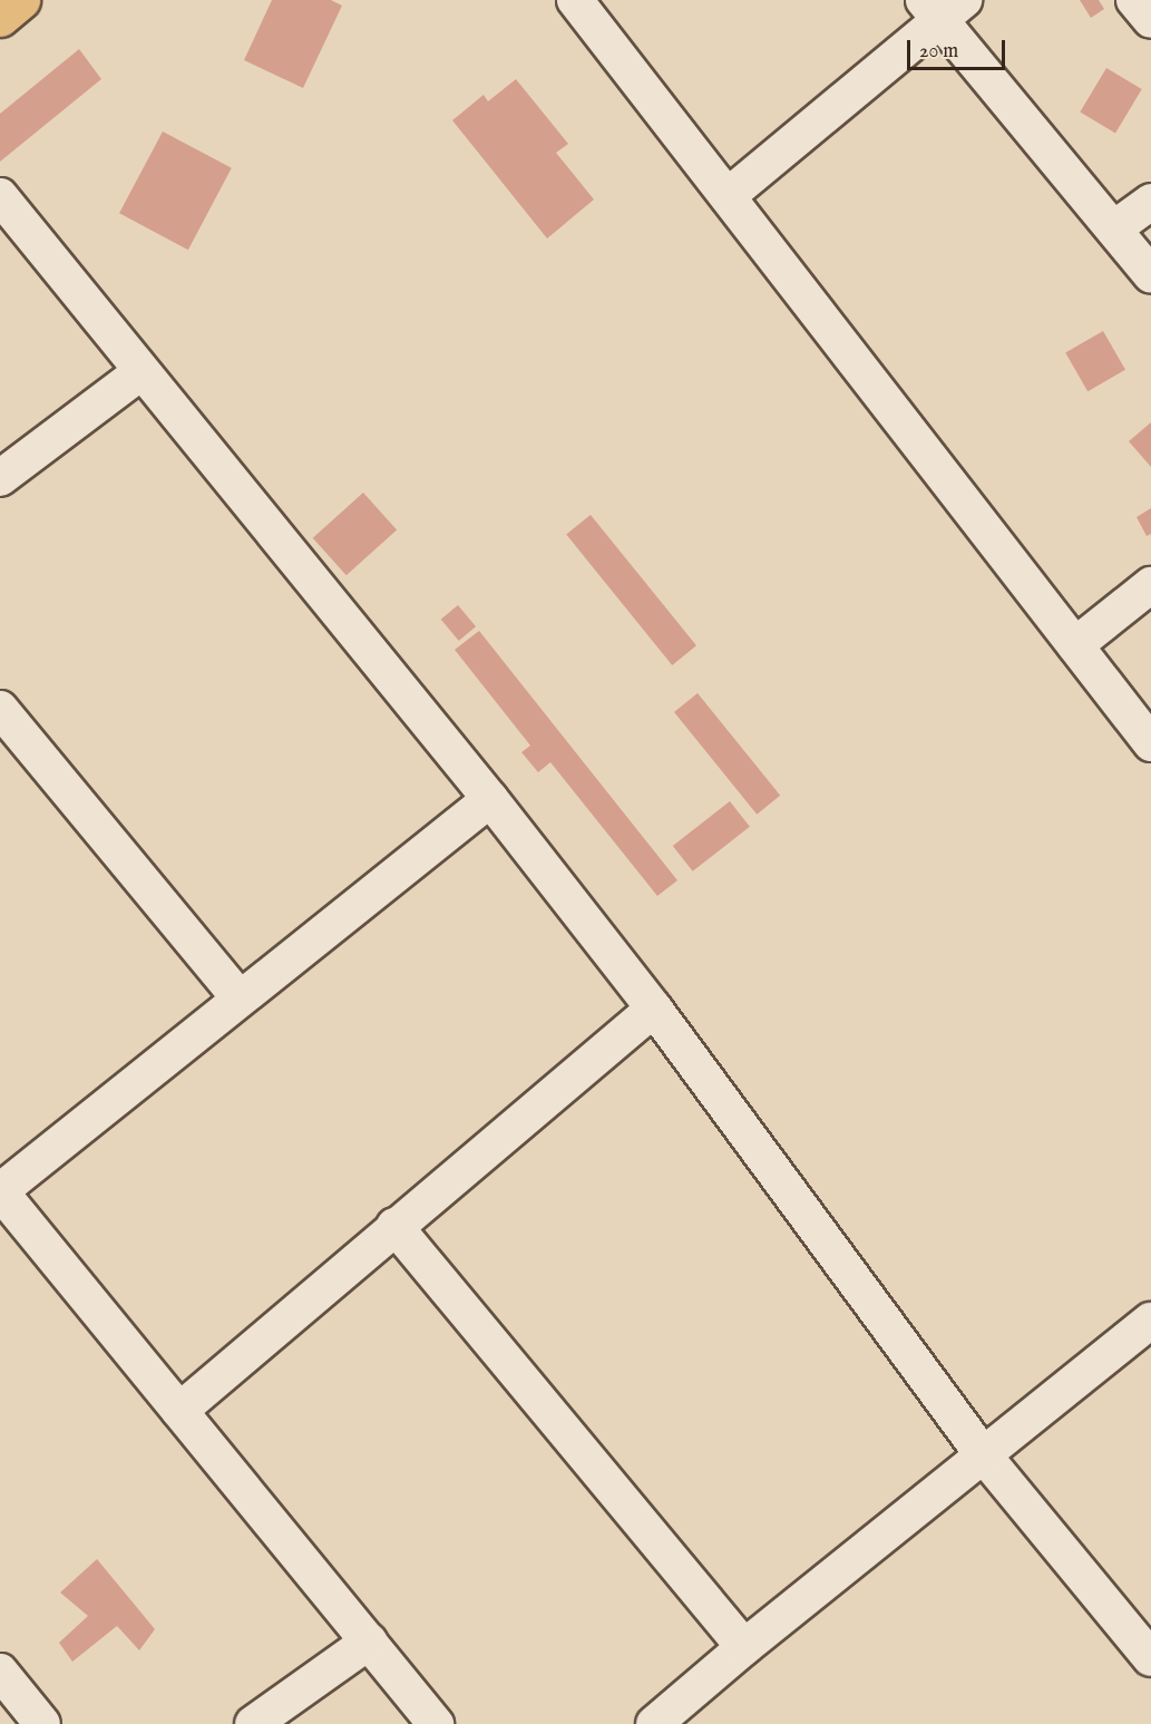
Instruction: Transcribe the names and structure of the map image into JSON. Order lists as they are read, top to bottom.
{
  "scale_bar": "20 m"
}
